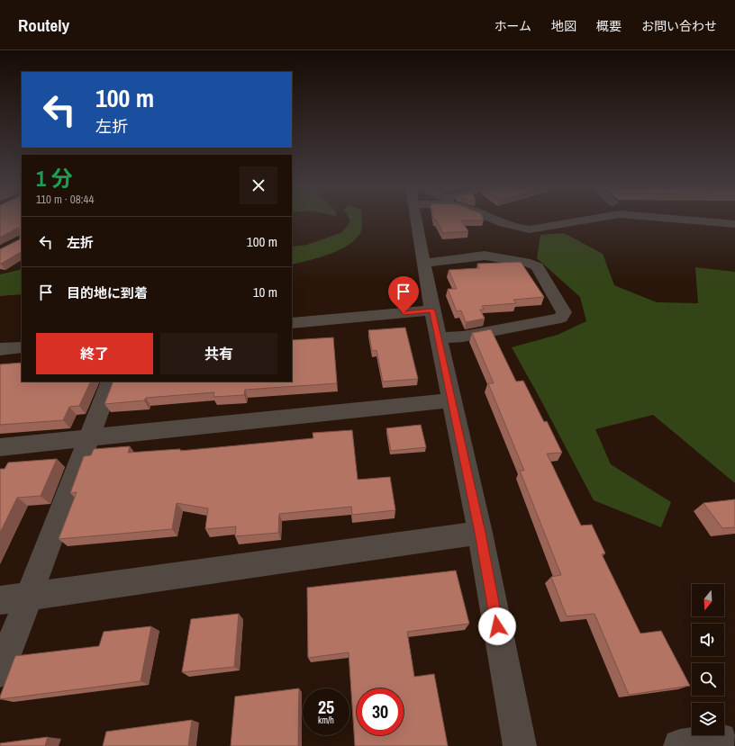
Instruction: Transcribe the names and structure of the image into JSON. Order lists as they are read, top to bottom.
{
  "north": "bottom",
  "page": {
    "header": "Routely",
    "nav": [
      "ホーム",
      "地図",
      "概要",
      "お問い合わせ"
    ],
    "turn": ["100 m", "左折"],
    "heading": ["1 分", "110 m · 08:44"],
    "list": [
      {
        "name": "左折",
        "value": "100 m"
      },
      {
        "name": "目的地に到着",
        "value": "10 m"
      }
    ],
    "buttons": ["終了", "共有"],
    "speed": "25 km/h",
    "limit": "30"
  }
}
